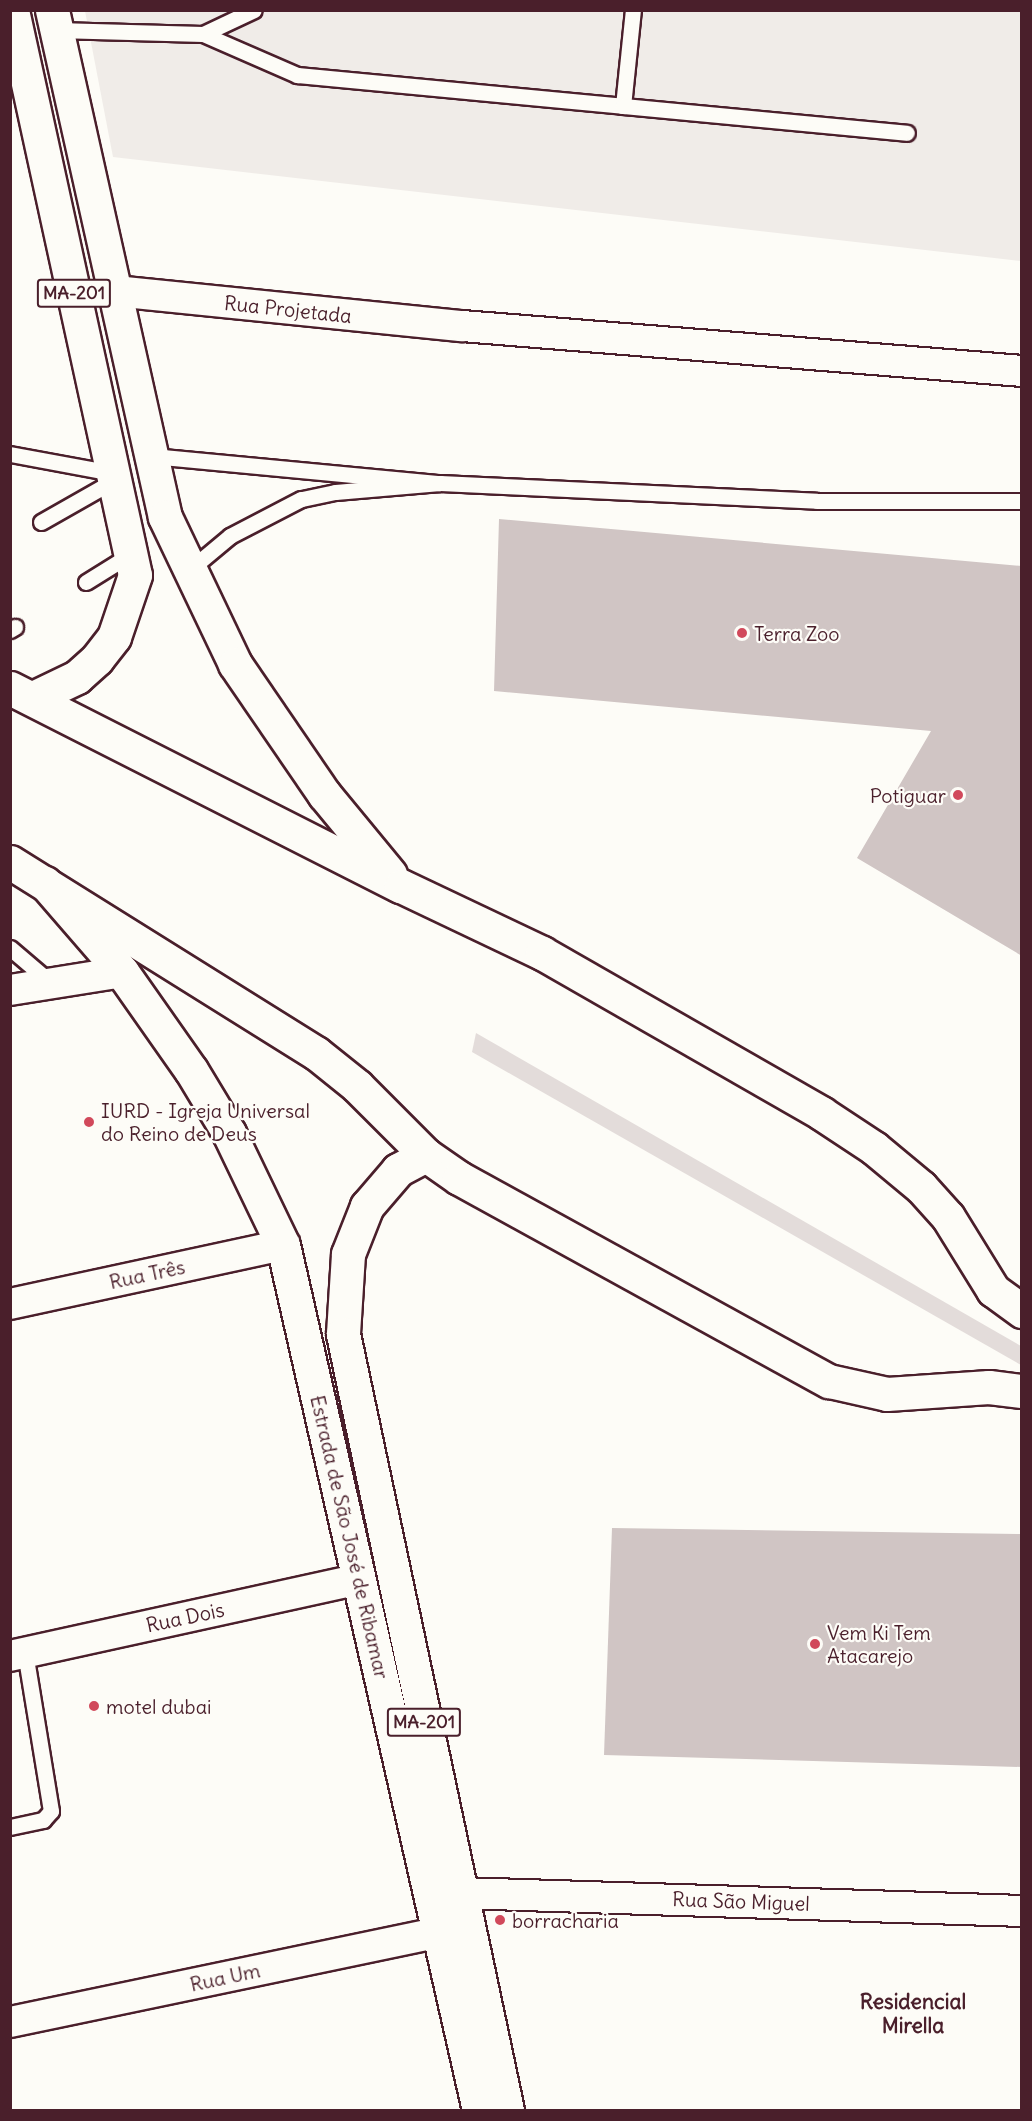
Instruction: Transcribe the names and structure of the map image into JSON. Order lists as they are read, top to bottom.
{
  "streets": {
    "main road": ["MA-201", "Estrada de São José de Ribamar"],
    "street": [
      "Rua Projetada",
      "Rua Três",
      "Rua Dois",
      "Rua São Miguel",
      "Rua Um"
    ]
  },
  "crossings": [
    ["MA-201", "Rua Projetada"],
    ["Rua Três", "Estrada de São José de Ribamar"],
    ["Estrada de São José de Ribamar", "Rua Dois"],
    ["Estrada de São José de Ribamar", "Rua São Miguel"],
    ["Estrada de São José de Ribamar", "Rua Um"]
  ],
  "districts": ["Residencial Mirella"],
  "places": [
    "Terra Zoo",
    "Potiguar",
    "IURD - Igreja Universal do Reino de Deus",
    "Vem Ki Tem Atacarejo",
    "motel dubai",
    "borracharia"
  ]
}
